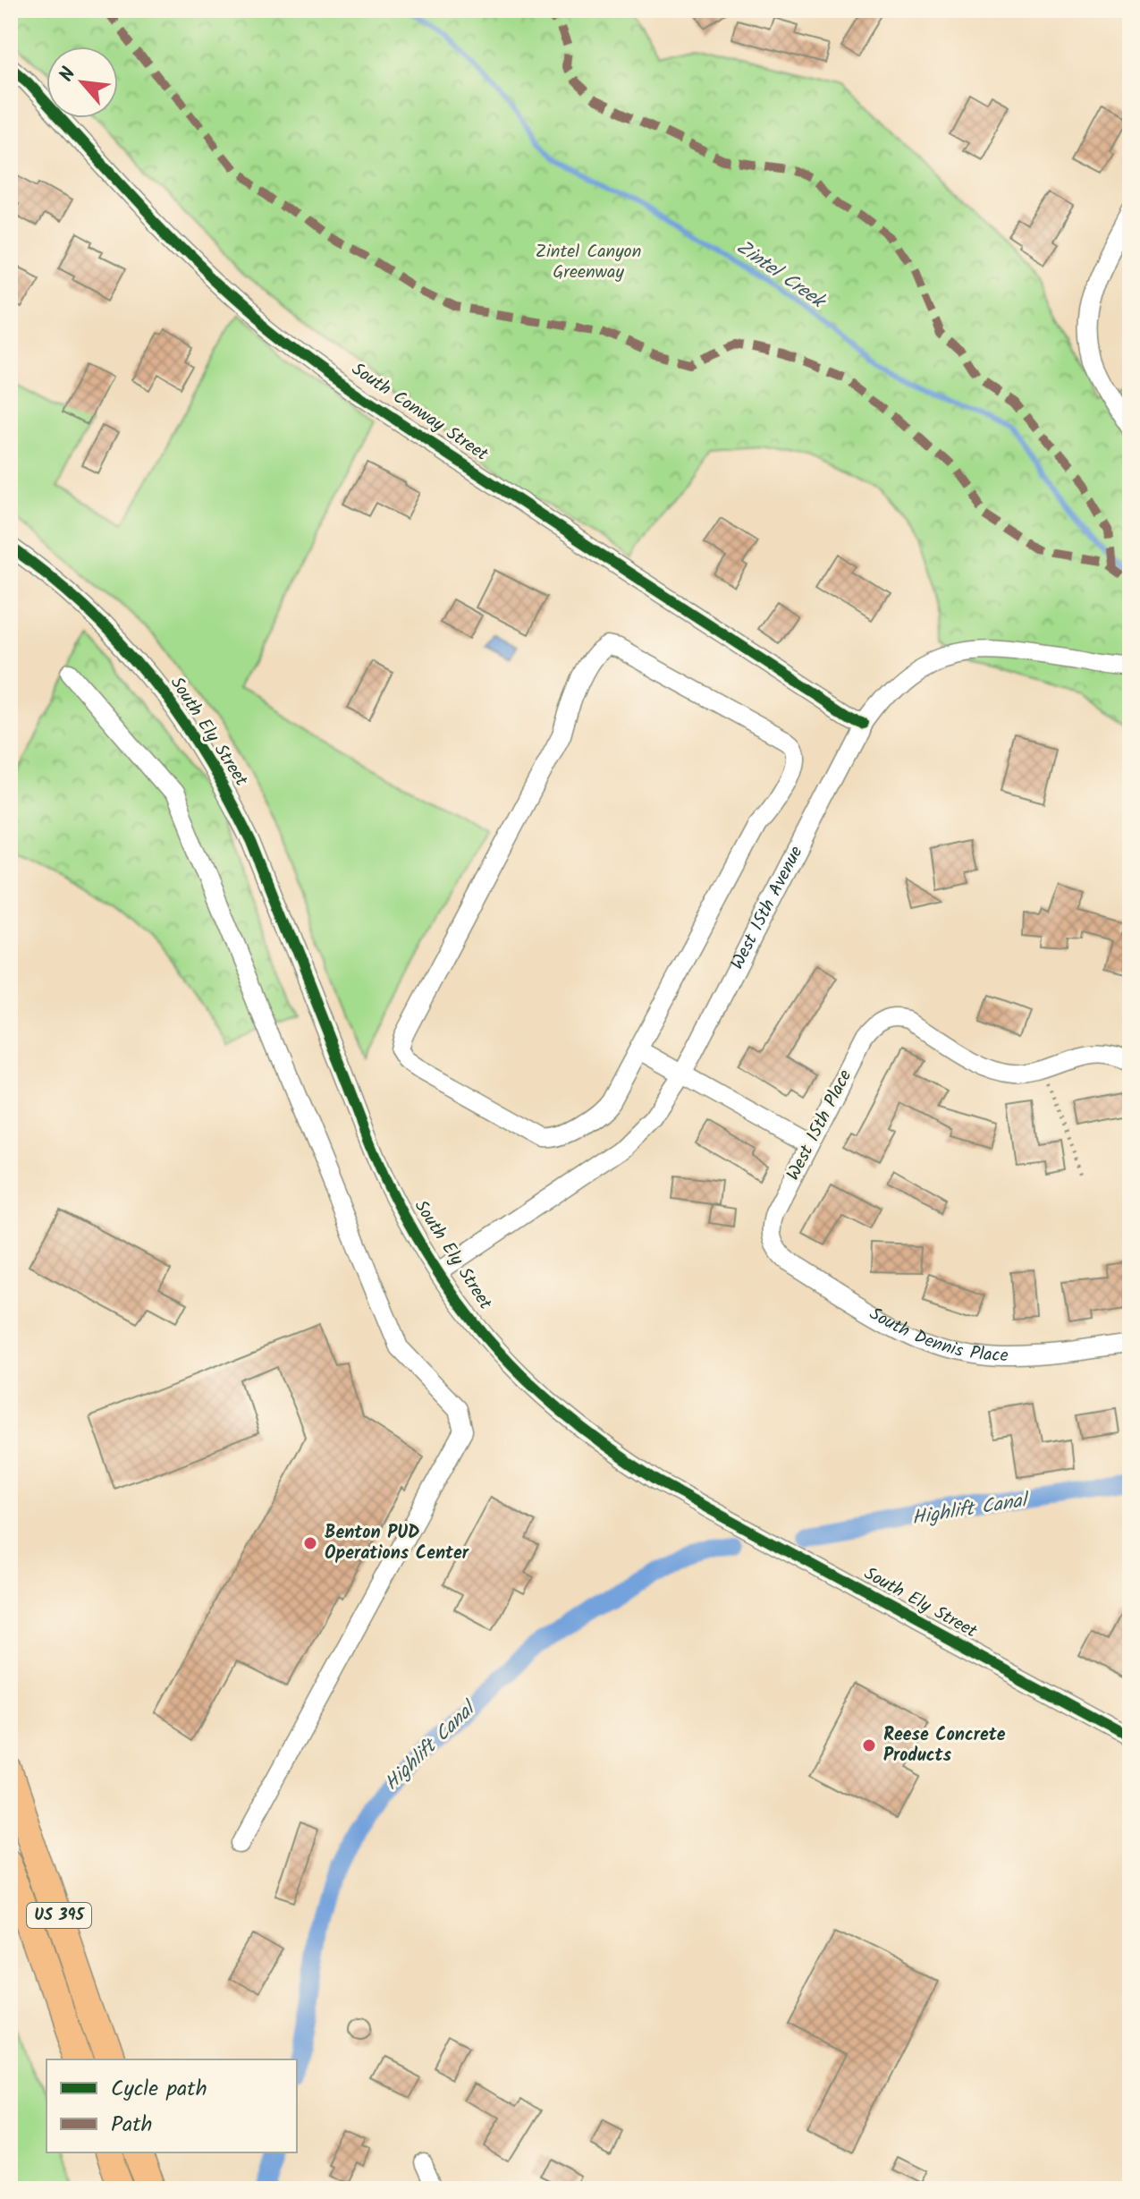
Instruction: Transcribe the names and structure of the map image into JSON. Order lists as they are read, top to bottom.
{
  "streets": {
    "highway": ["US 395"],
    "street": [
      "South Conway Street",
      "South Ely Street",
      "West 15th Avenue",
      "West 15th Place",
      "South Dennis Place"
    ]
  },
  "crossings": [
    ["South Conway Street", "West 15th Avenue"],
    ["South Ely Street", "West 15th Avenue"],
    ["West 15th Place", "South Dennis Place"]
  ],
  "water": ["Zintel Creek", "Highlift Canal"],
  "parks": ["Zintel Canyon Greenway"],
  "places": ["Benton PUD Operations Center", "Reese Concrete Products"],
  "legend": ["Cycle path", "Path"],
  "north": "top left"
}
